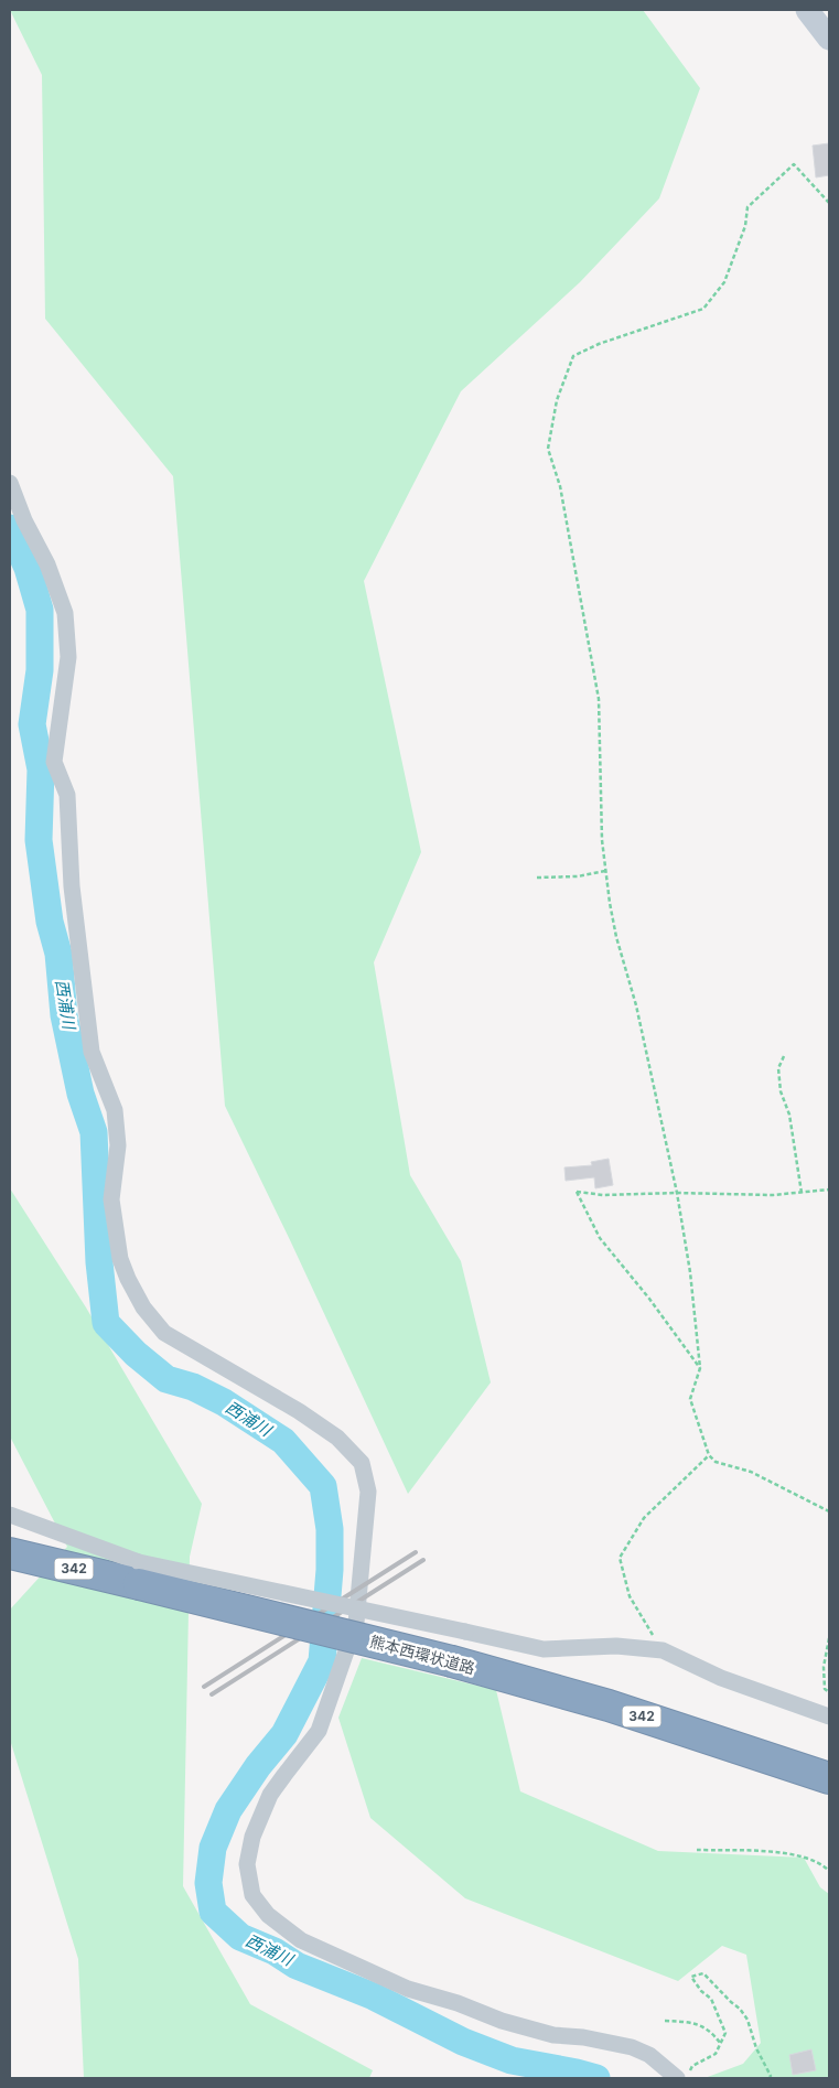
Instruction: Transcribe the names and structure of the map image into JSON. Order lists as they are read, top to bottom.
{
  "streets": {
    "highway": ["342", "熊本西環状道路"]
  },
  "water": ["西浦川"]
}
